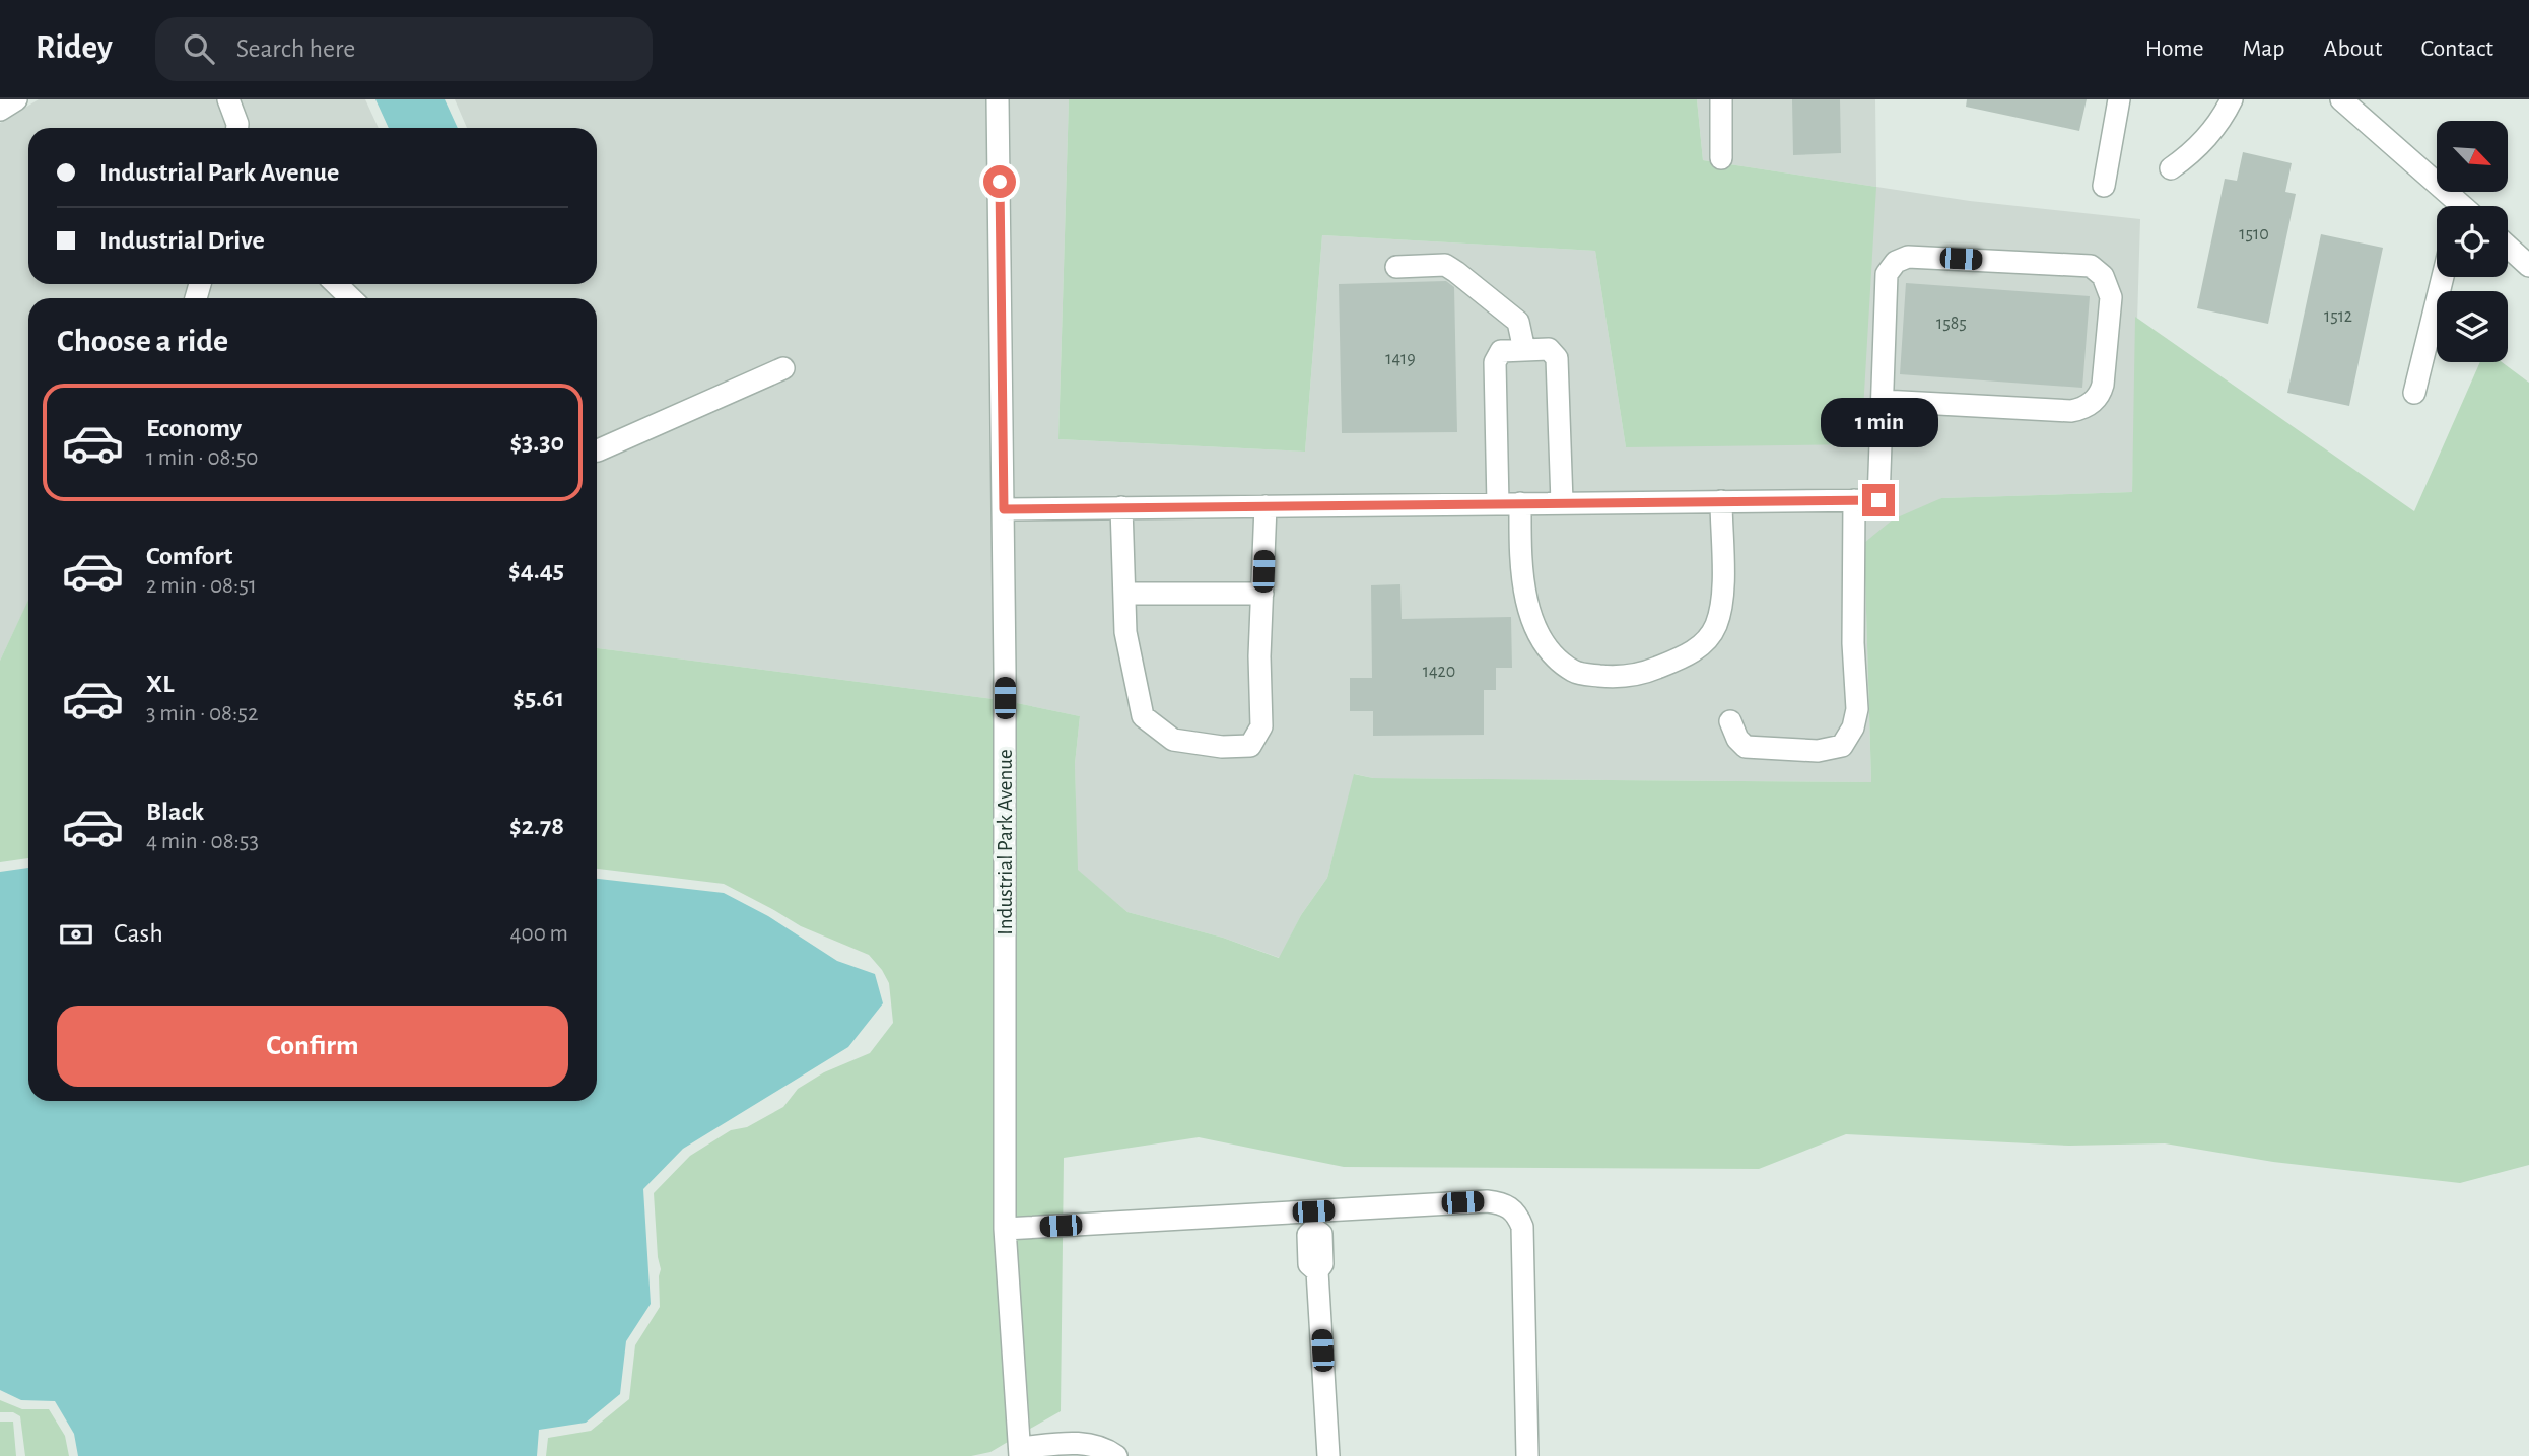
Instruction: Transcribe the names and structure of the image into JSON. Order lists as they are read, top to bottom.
{
  "streets": {
    "street": ["Industrial Park Avenue"]
  },
  "house_numbers": [
    "1510",
    "1512",
    "1585",
    "1419",
    "1420"
  ],
  "north": "bottom right",
  "page": {
    "header": "Ridey",
    "search": "Search here",
    "nav": [
      "Home",
      "Map",
      "About",
      "Contact"
    ],
    "banner": ["Industrial Park Avenue", "Industrial Drive"],
    "heading": "Choose a ride",
    "list": [
      {
        "name": "Economy",
        "note": "1 min · 08:50",
        "value": "$3.30"
      },
      {
        "name": "Comfort",
        "note": "2 min · 08:51",
        "value": "$4.45"
      },
      {
        "name": "XL",
        "note": "3 min · 08:52",
        "value": "$5.61"
      },
      {
        "name": "Black",
        "note": "4 min · 08:53",
        "value": "$2.78"
      }
    ],
    "bubble": "1 min",
    "pay": ["Cash", "400 m"],
    "buttons": "Confirm"
  }
}
